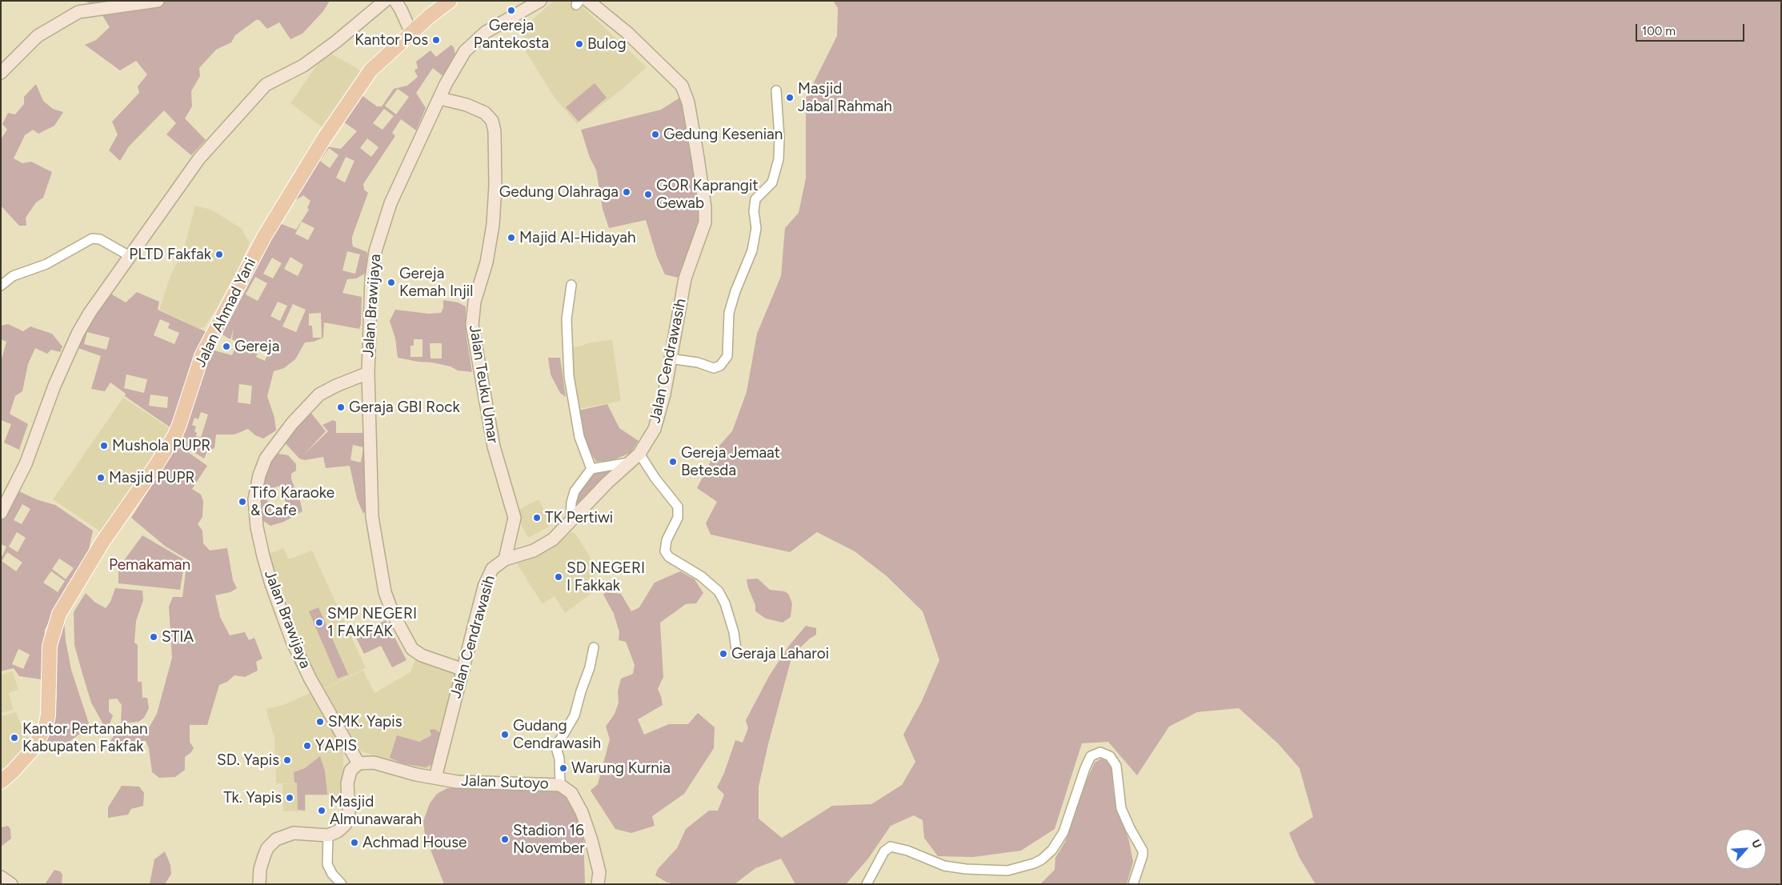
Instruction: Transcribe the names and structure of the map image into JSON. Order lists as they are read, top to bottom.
{
  "streets": {
    "main road": [
      "Jalan Brawijaya",
      "Jalan Ahmad Yani",
      "Jalan Cendrawasih",
      "Jalan Teuku Umar",
      "Jalan Sutoyo"
    ]
  },
  "crossings": [
    ["Jalan Brawijaya", "Jalan Teuku Umar"],
    ["Jalan Brawijaya", "Jalan Sutoyo"],
    ["Jalan Cendrawasih", "Jalan Teuku Umar"],
    ["Jalan Cendrawasih", "Jalan Sutoyo"]
  ],
  "parks": ["Pemakaman"],
  "places": [
    "Gereja Pantekosta",
    "Kantor Pos",
    "Bulog",
    "Masjid Jabal Rahmah",
    "Gedung Kesenian",
    "Gedung Olahraga",
    "GOR Kaprangit Gewab",
    "Majid Al-Hidayah",
    "PLTD Fakfak",
    "Gereja Kemah Injil",
    "Gereja",
    "Geraja GBI Rock",
    "Mushola PUPR",
    "Gereja Jemaat Betesda",
    "Masjid PUPR",
    "Tifo Karaoke & Cafe",
    "TK Pertiwi",
    "SD NEGERI I Fakkak",
    "SMP NEGERI 1 FAKFAK",
    "STIA",
    "Geraja Laharoi",
    "SMK. Yapis",
    "Gudang Cendrawasih",
    "Kantor Pertanahan Kabupaten Fakfak",
    "YAPIS",
    "SD. Yapis",
    "Warung Kurnia",
    "Tk. Yapis",
    "Masjid Almunawarah",
    "Stadion 16 November",
    "Achmad House"
  ],
  "scale_bar": "100 m",
  "north": "top right"
}
